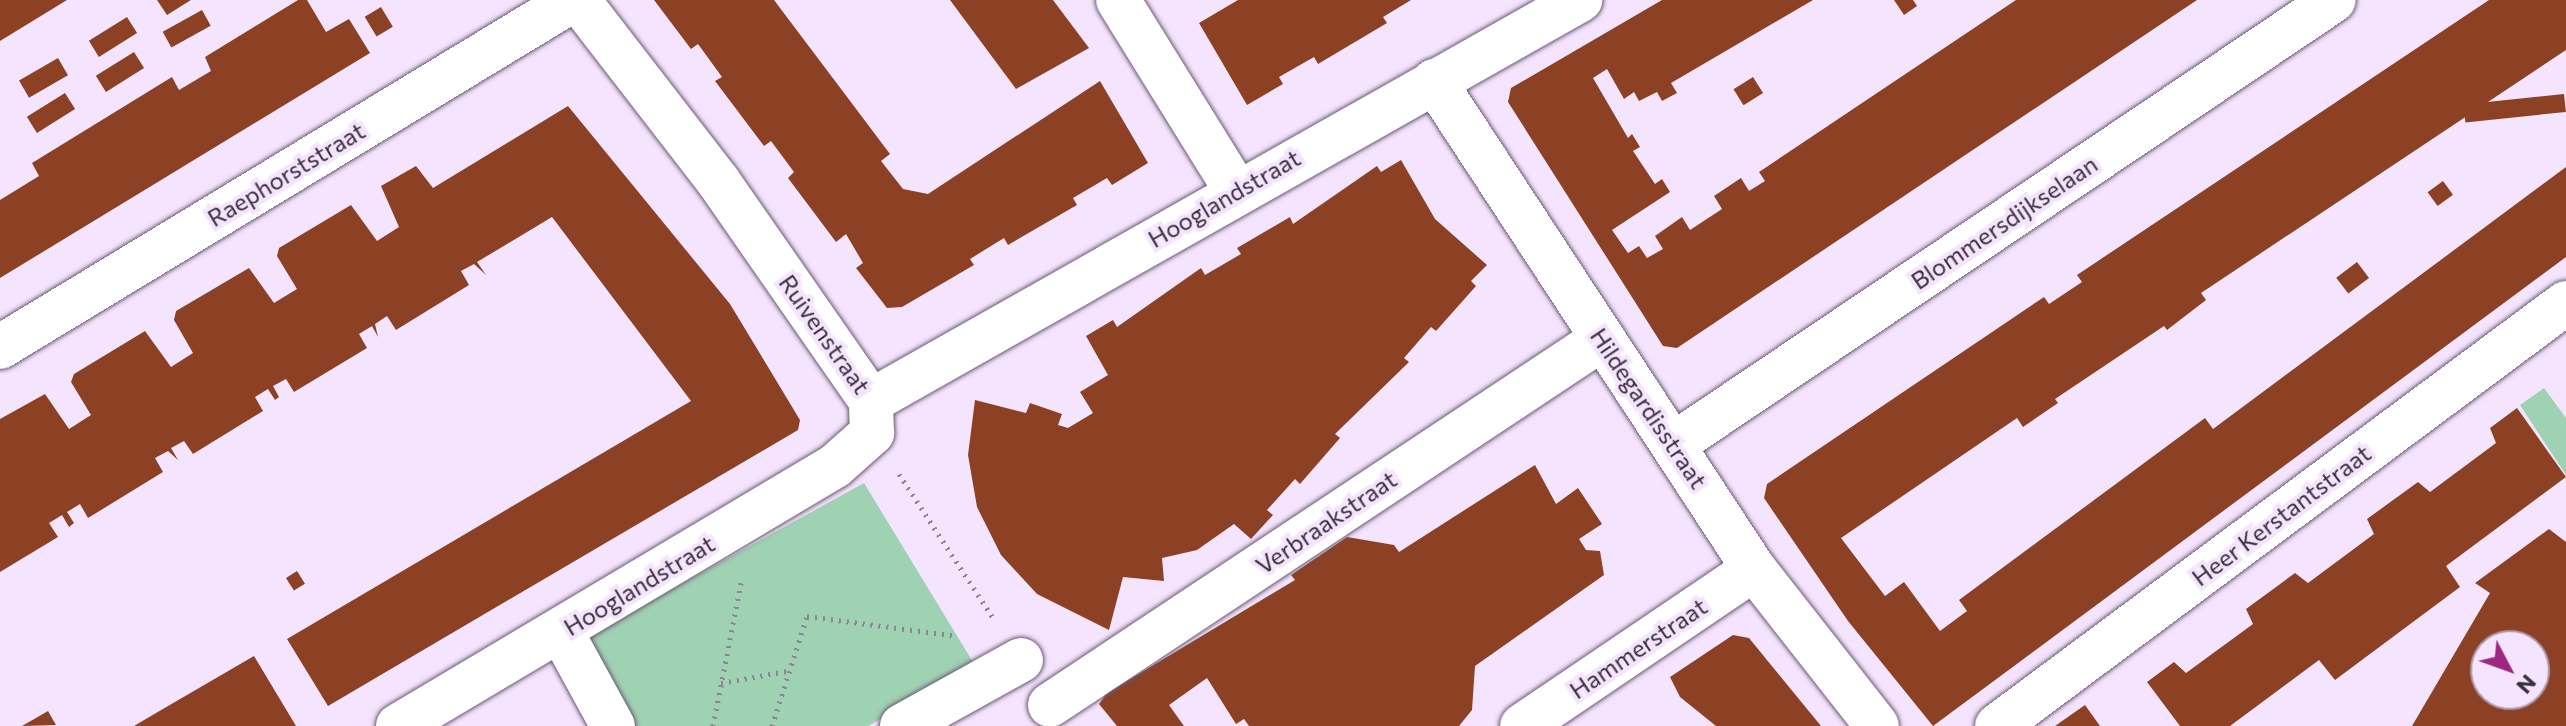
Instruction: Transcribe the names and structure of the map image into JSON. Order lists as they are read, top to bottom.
{
  "streets": {
    "street": [
      "Raephorststraat",
      "Hooglandstraat",
      "Blommersdijkselaan",
      "Ruivenstraat",
      "Hildegardisstraat",
      "Heer Kerstantstraat",
      "Verbraakstraat",
      "Hammerstraat"
    ]
  },
  "crossings": [
    ["Raephorststraat", "Ruivenstraat"],
    ["Hooglandstraat", "Ruivenstraat"],
    ["Hooglandstraat", "Hildegardisstraat"],
    ["Blommersdijkselaan", "Hildegardisstraat"],
    ["Hildegardisstraat", "Verbraakstraat"],
    ["Hildegardisstraat", "Hammerstraat"]
  ],
  "north": "bottom right"
}
